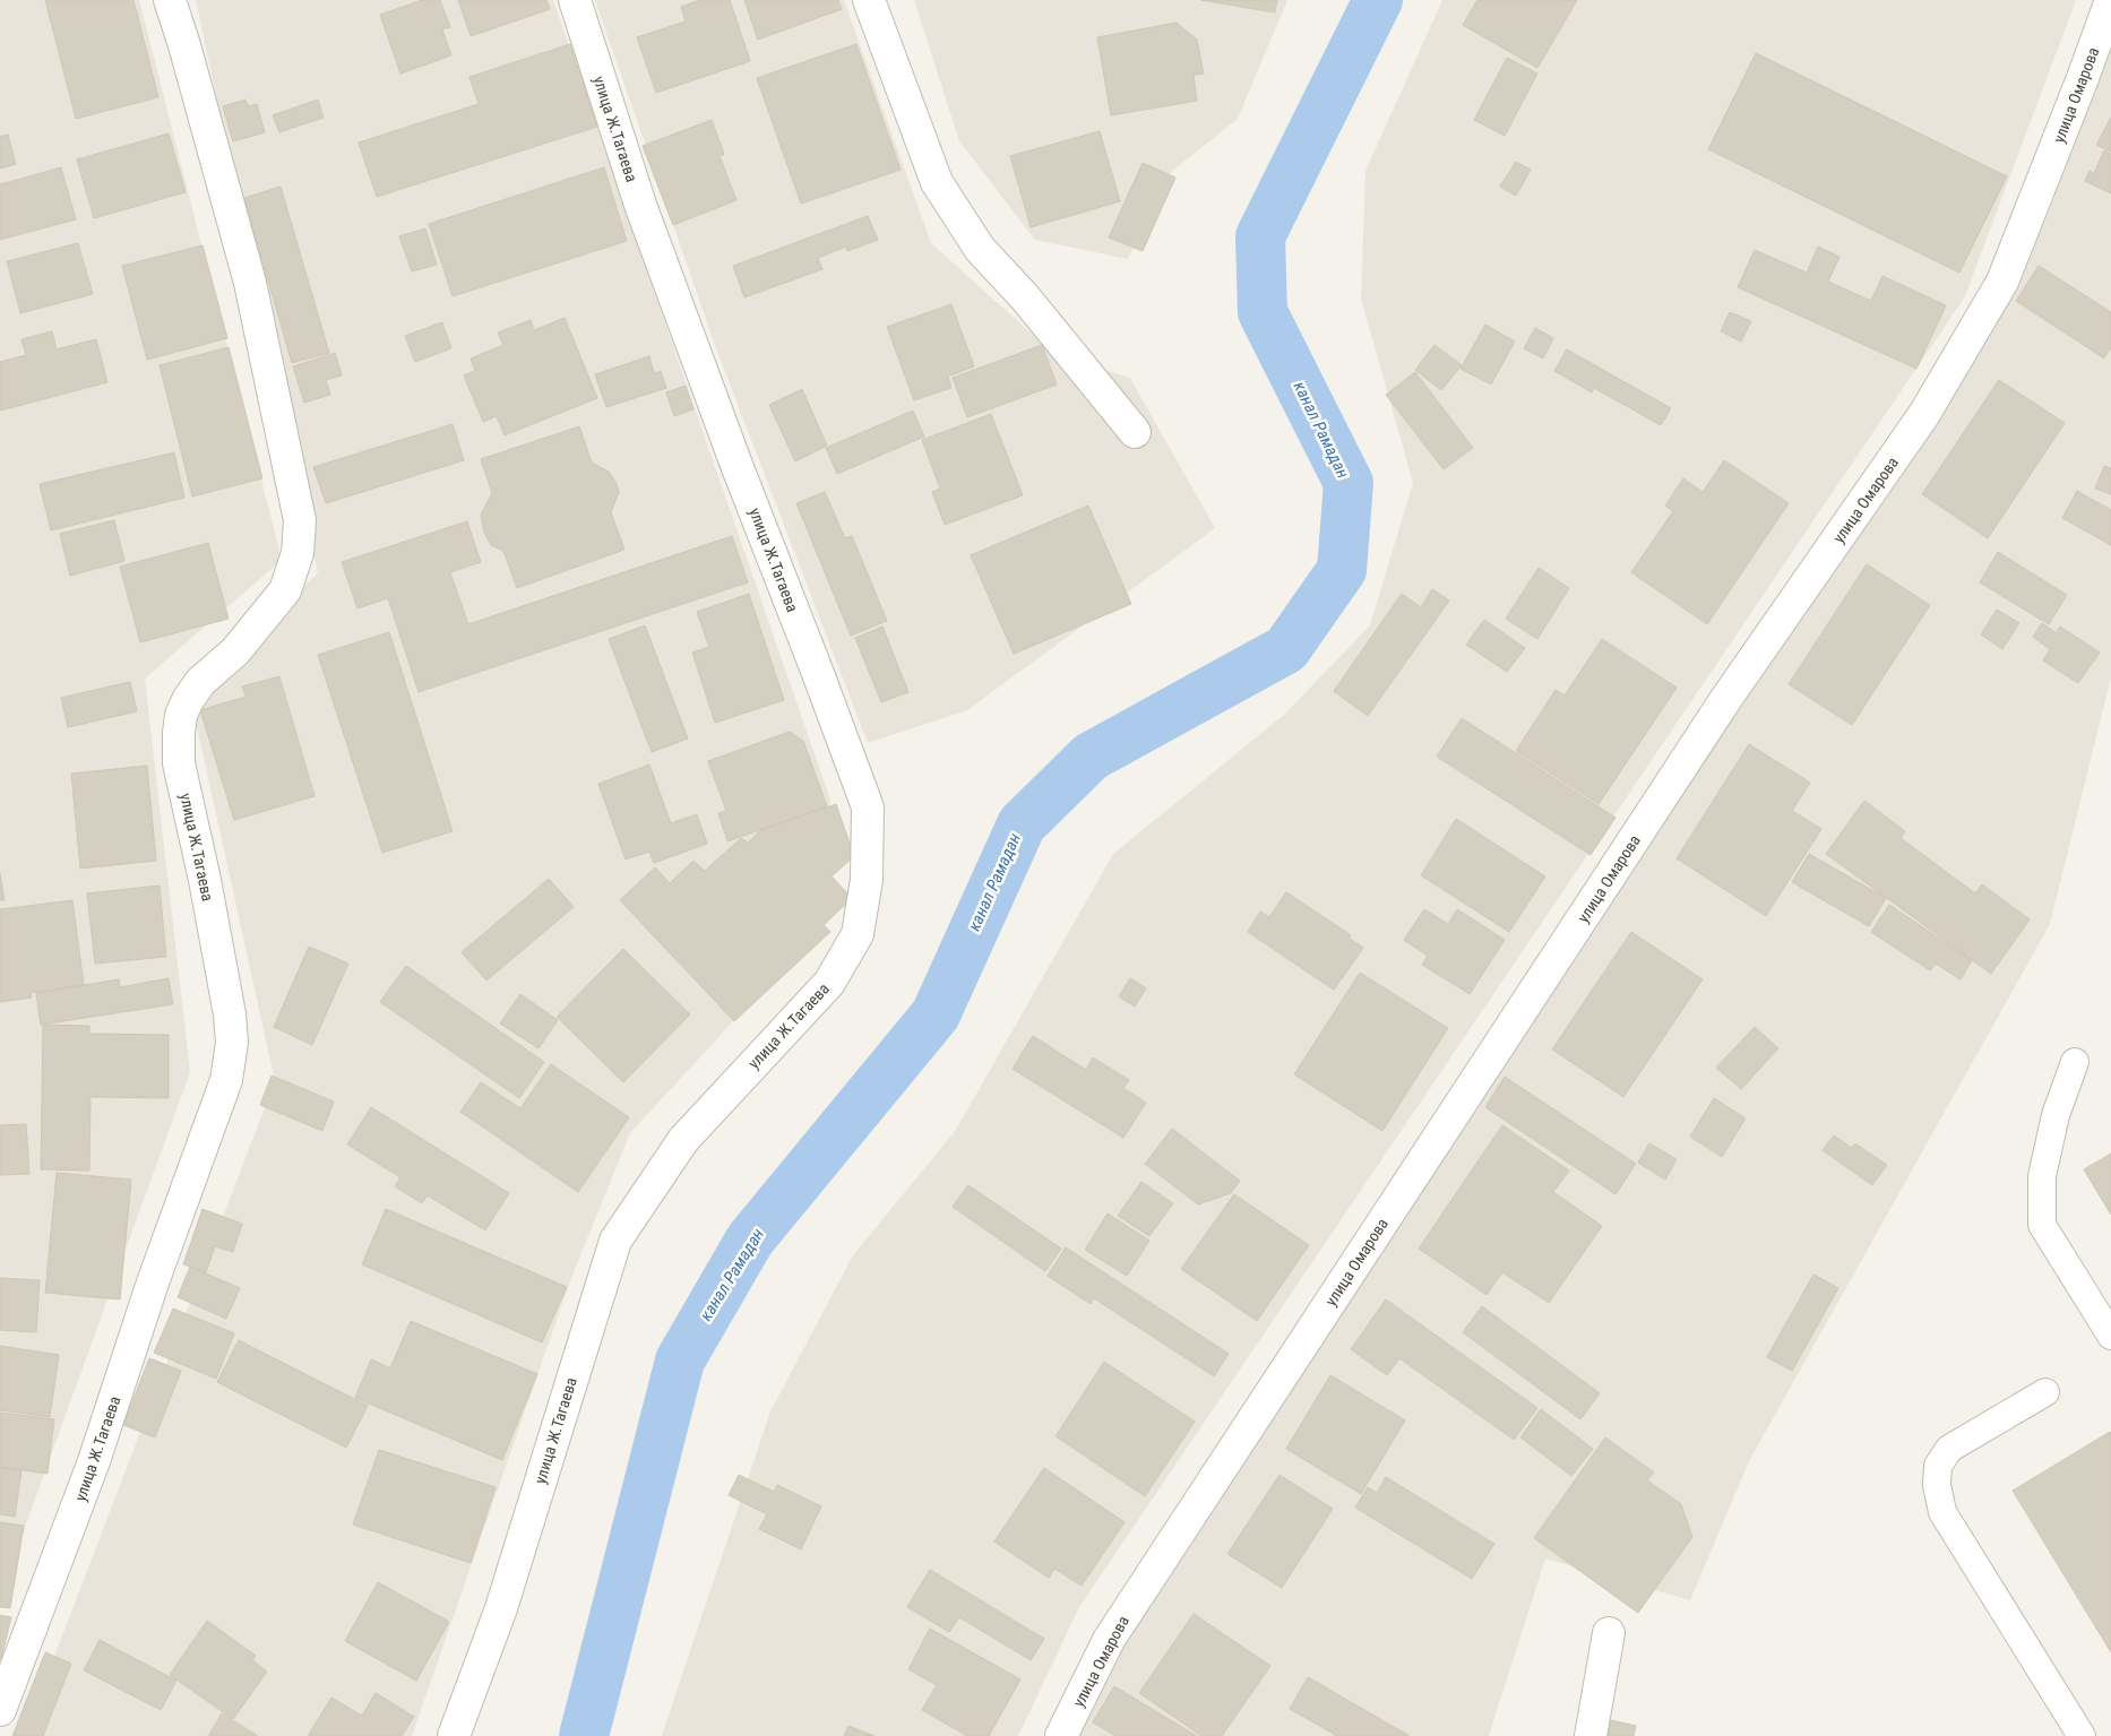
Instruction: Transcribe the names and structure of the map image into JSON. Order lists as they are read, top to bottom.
{
  "streets": {
    "street": ["улица Омарова", "улица Ж.Тагаева"]
  },
  "water": ["канал Рамадан"]
}
